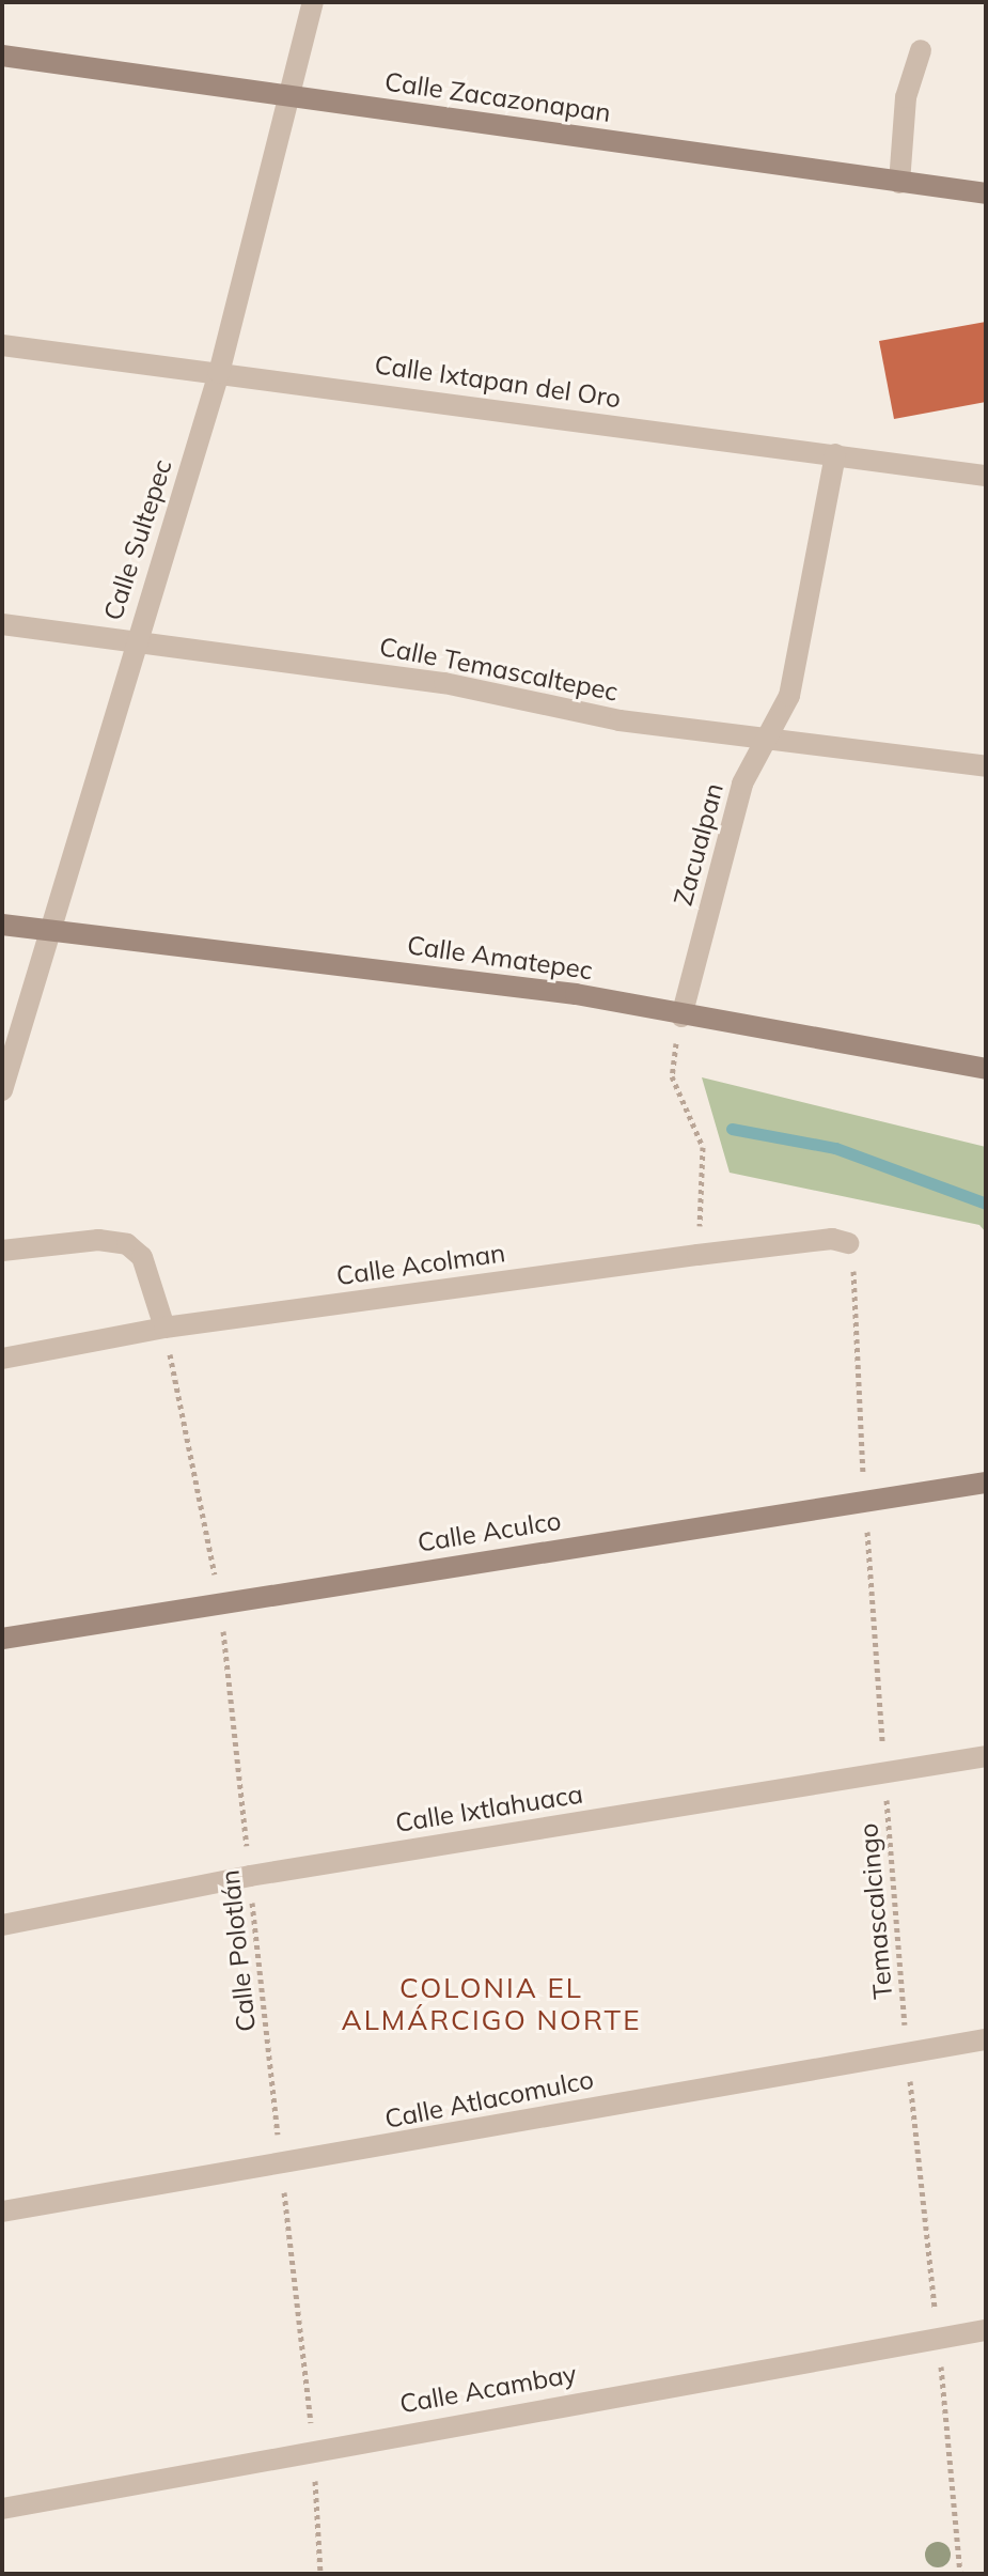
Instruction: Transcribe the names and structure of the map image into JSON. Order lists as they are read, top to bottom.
{
  "streets": {
    "street": [
      "Calle Zacazonapan",
      "Calle Ixtapan del Oro",
      "Calle Sultepec",
      "Calle Temascaltepec",
      "Zacualpan",
      "Calle Amatepec",
      "Calle Acolman",
      "Calle Aculco",
      "Calle Ixtlahuaca",
      "Calle Atlacomulco",
      "Calle Acambay"
    ],
    "path": ["Temascalcingo", "Calle Polotlán"]
  },
  "crossings": [
    ["Calle Zacazonapan", "Calle Sultepec"],
    ["Calle Ixtapan del Oro", "Calle Sultepec"],
    ["Calle Ixtapan del Oro", "Zacualpan"],
    ["Calle Sultepec", "Calle Temascaltepec"],
    ["Calle Sultepec", "Calle Amatepec"],
    ["Calle Temascaltepec", "Zacualpan"],
    ["Zacualpan", "Calle Amatepec"],
    ["Calle Acolman", "Temascalcingo"],
    ["Calle Acolman", "Calle Polotlán"],
    ["Calle Aculco", "Temascalcingo"],
    ["Calle Aculco", "Calle Polotlán"],
    ["Calle Ixtlahuaca", "Temascalcingo"],
    ["Calle Ixtlahuaca", "Calle Polotlán"],
    ["Temascalcingo", "Calle Atlacomulco"],
    ["Temascalcingo", "Calle Acambay"],
    ["Calle Polotlán", "Calle Atlacomulco"],
    ["Calle Polotlán", "Calle Acambay"]
  ],
  "districts": ["COLONIA EL ALMÁRCIGO NORTE"]
}
